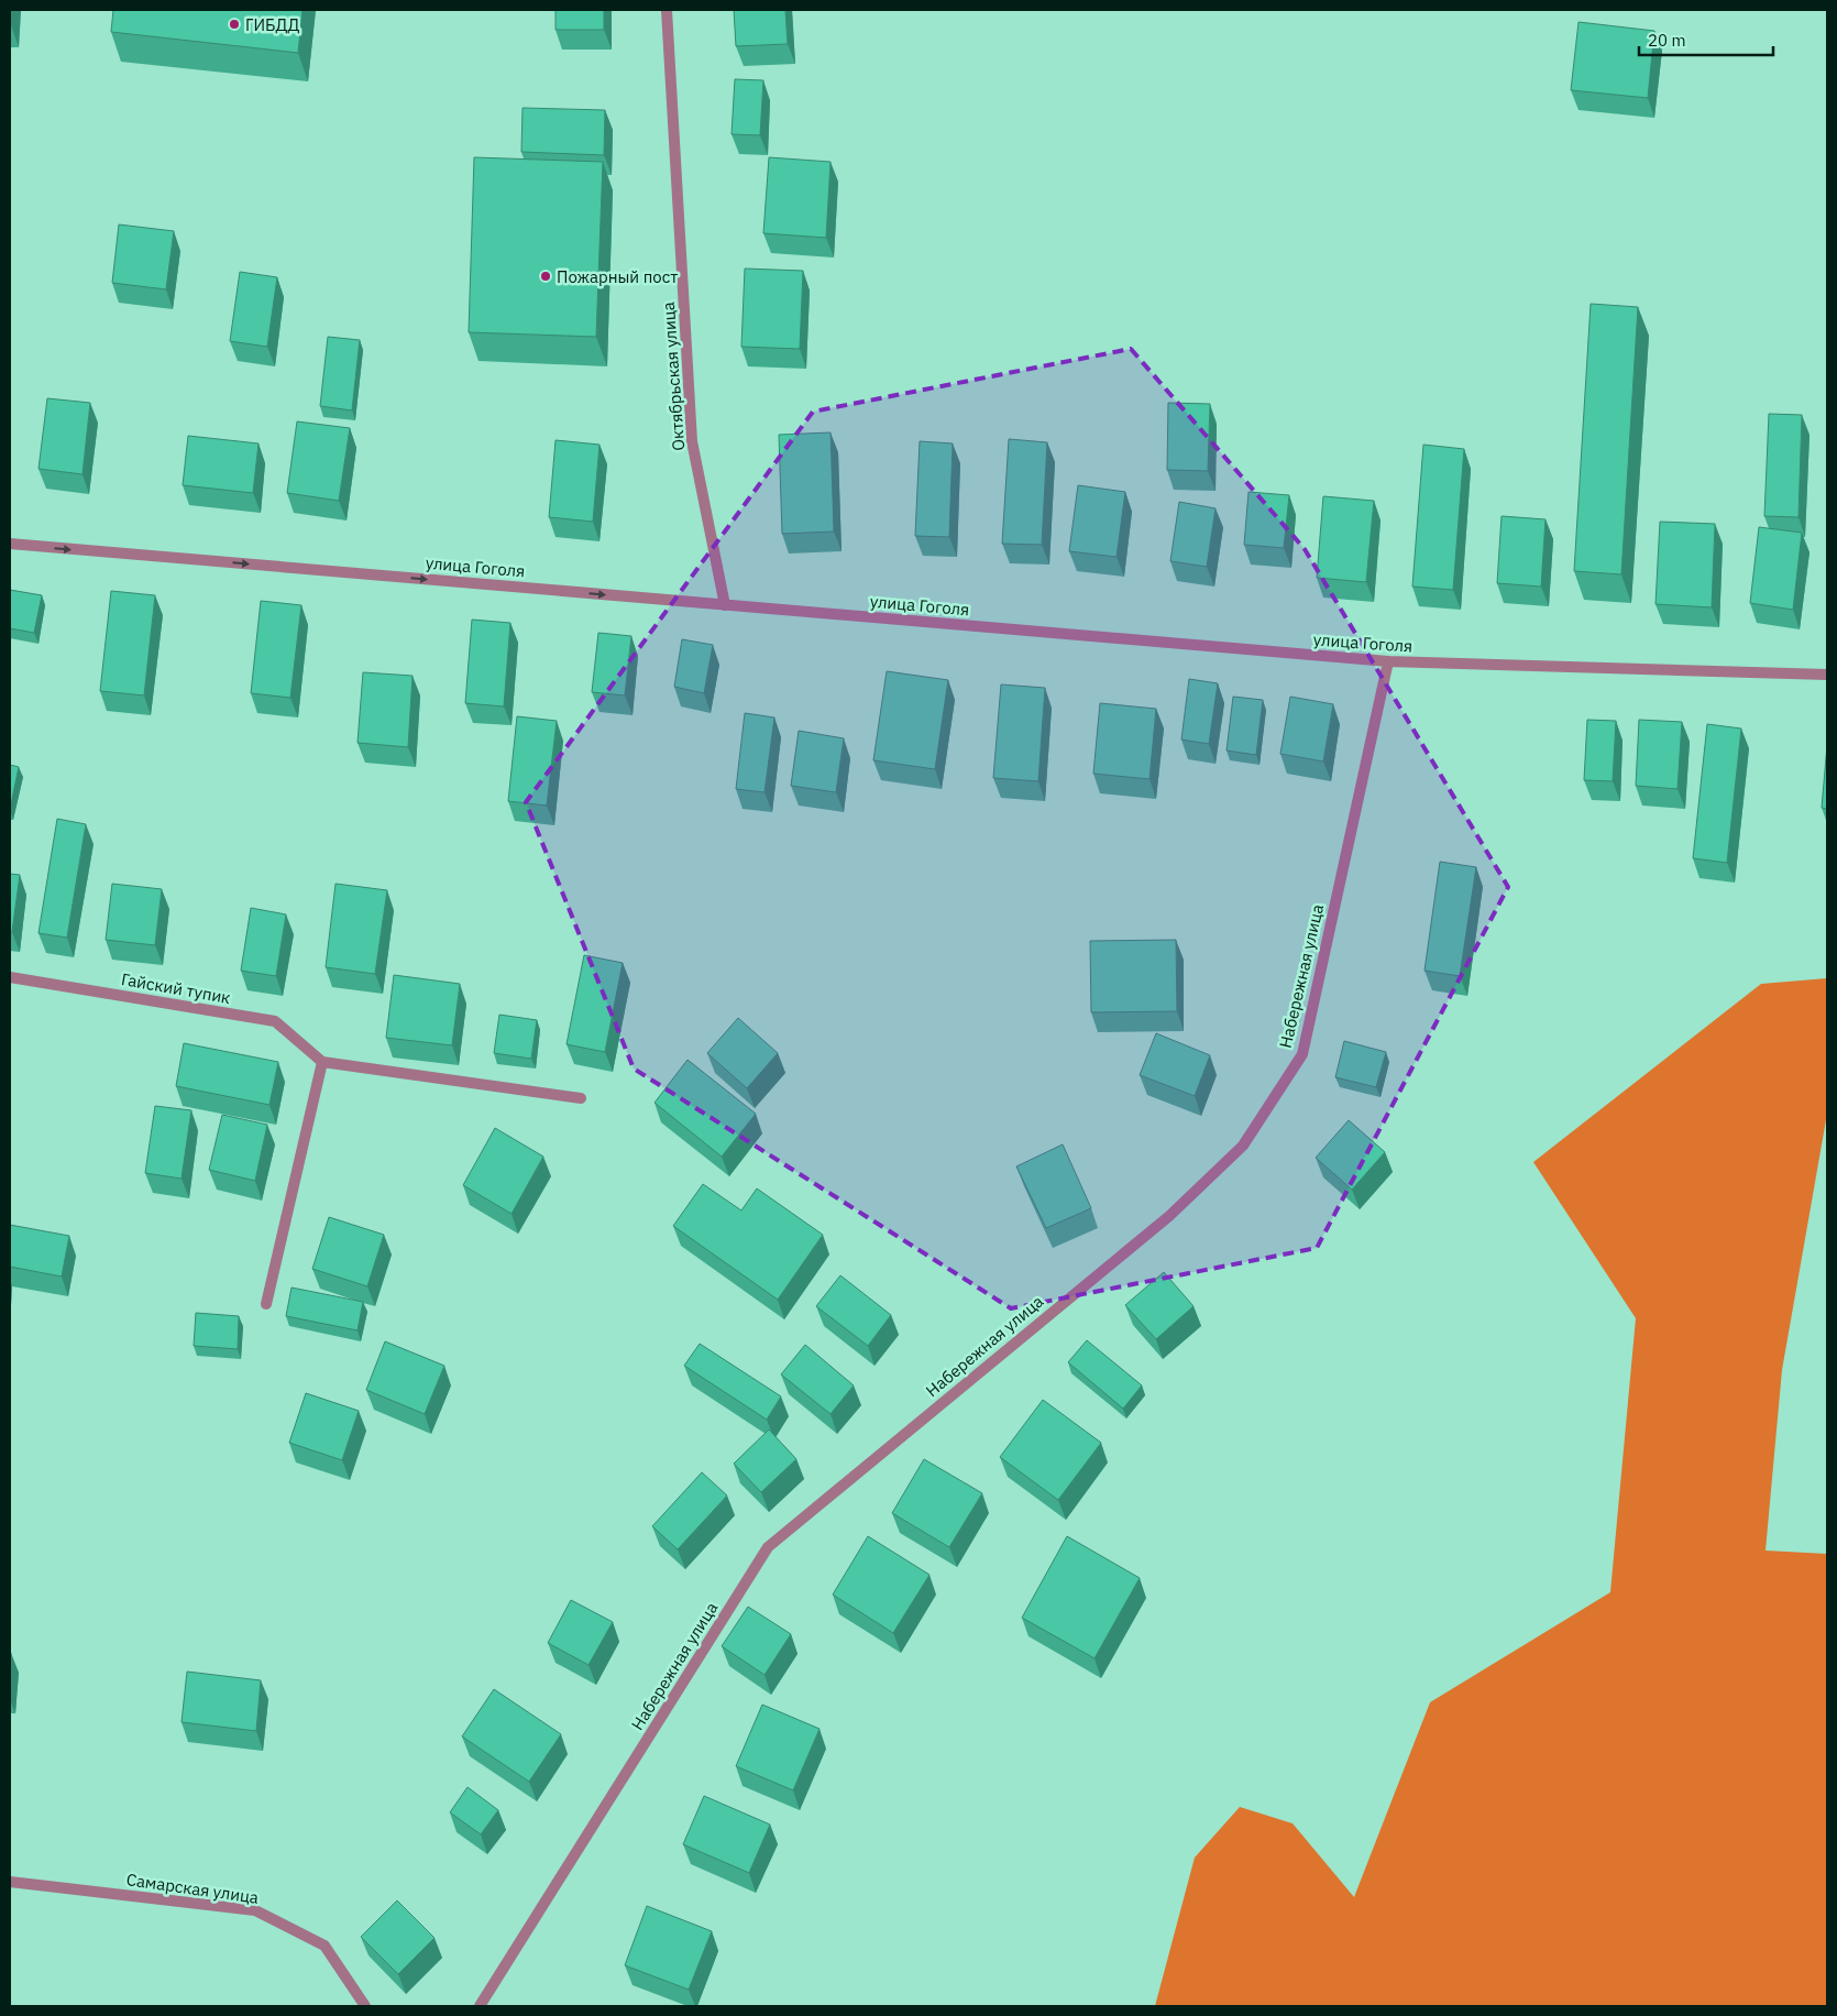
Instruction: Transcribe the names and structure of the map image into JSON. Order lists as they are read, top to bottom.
{
  "streets": {
    "street": [
      "Октябрьская улица",
      "улица Гоголя",
      "Набережная улица",
      "Гайский тупик",
      "Самарская улица"
    ]
  },
  "crossings": [
    ["Октябрьская улица", "улица Гоголя"],
    ["улица Гоголя", "Набережная улица"]
  ],
  "one_way": ["улица Гоголя"],
  "places": ["ГИБДД", "Пожарный пост"],
  "scale_bar": "20 m"
}
